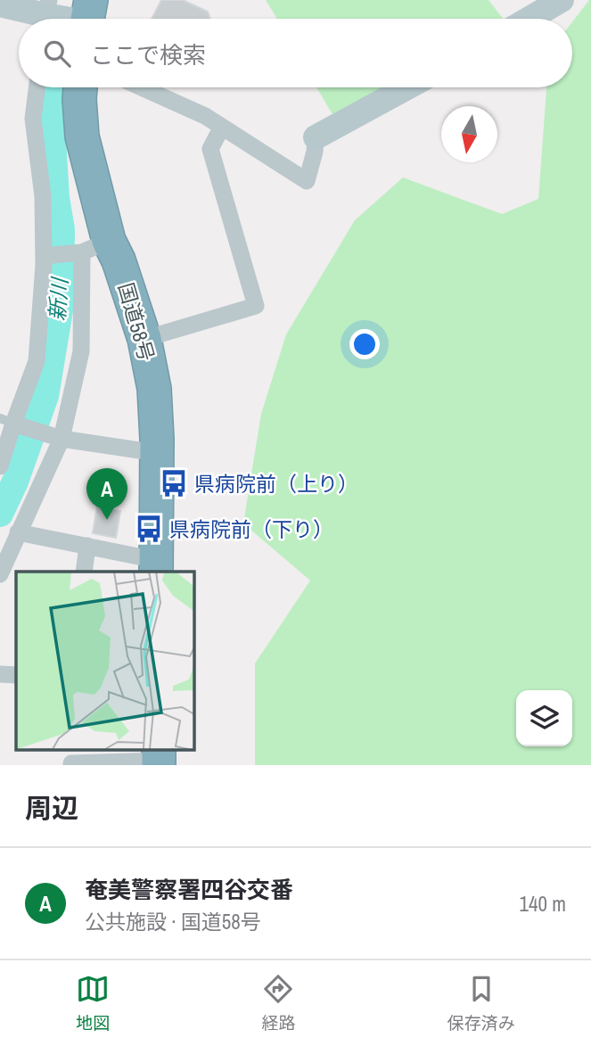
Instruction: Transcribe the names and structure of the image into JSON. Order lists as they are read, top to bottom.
{
  "streets": {
    "highway": ["国道58号"]
  },
  "water": ["新川"],
  "places": {
    "bus stop": ["県病院前（上り）", "県病院前（下り）"]
  },
  "north": "bottom",
  "page": {
    "search": "ここで検索",
    "pins": "A",
    "heading": "周辺",
    "list": [
      {
        "mark": "A",
        "name": "奄美警察署四谷交番",
        "note": "公共施設 · 国道58号",
        "value": "140 m"
      }
    ],
    "nav": ["地図", "経路", "保存済み"]
  }
}
